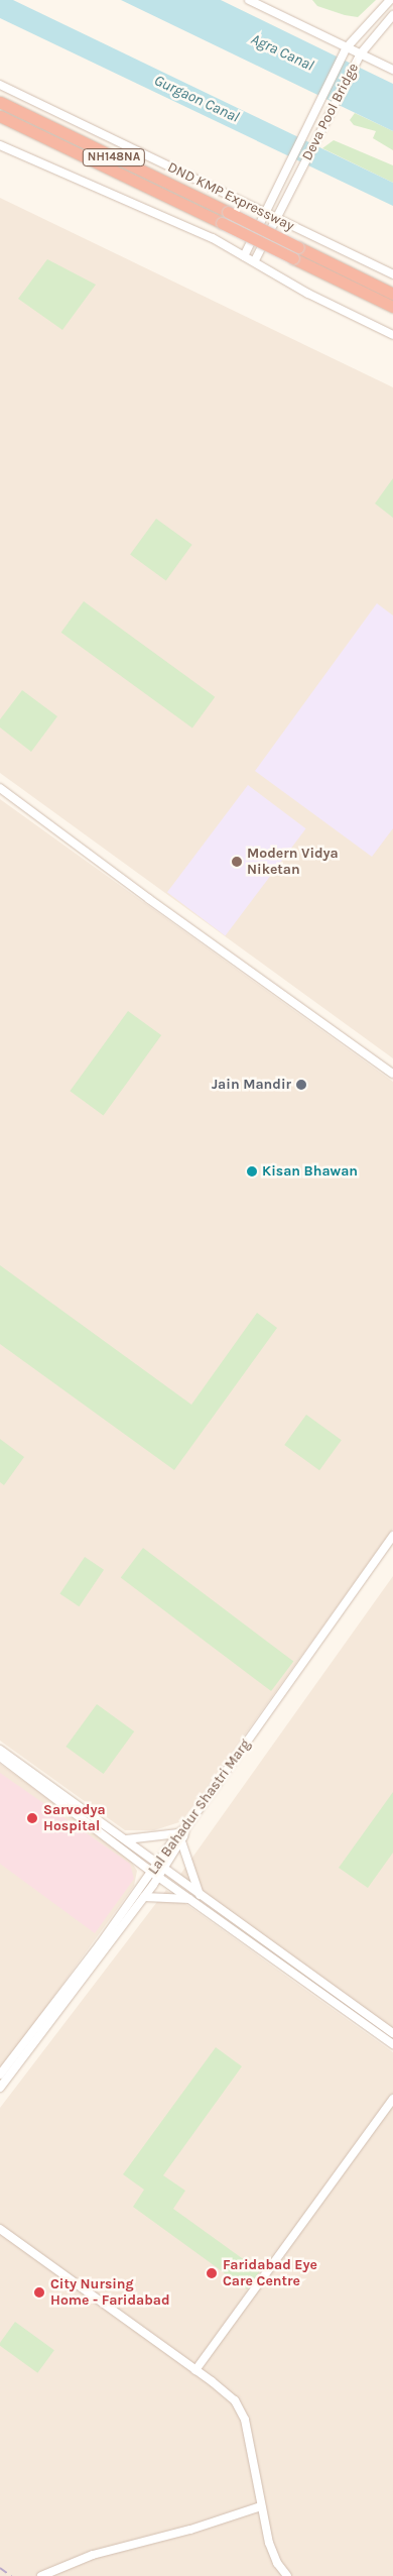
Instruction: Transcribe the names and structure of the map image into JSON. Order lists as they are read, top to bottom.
{
  "streets": {
    "highway": ["NH148NA", "DND KMP Expressway"],
    "street": ["Deva Pool Bridge", "Lal Bahadur Shastri Marg"]
  },
  "water": ["Agra Canal", "Gurgaon Canal"],
  "places": [
    "Modern Vidya Niketan",
    "Jain Mandir",
    "Kisan Bhawan",
    "Sarvodya Hospital",
    "Faridabad Eye Care Centre",
    "City Nursing Home - Faridabad"
  ]
}
